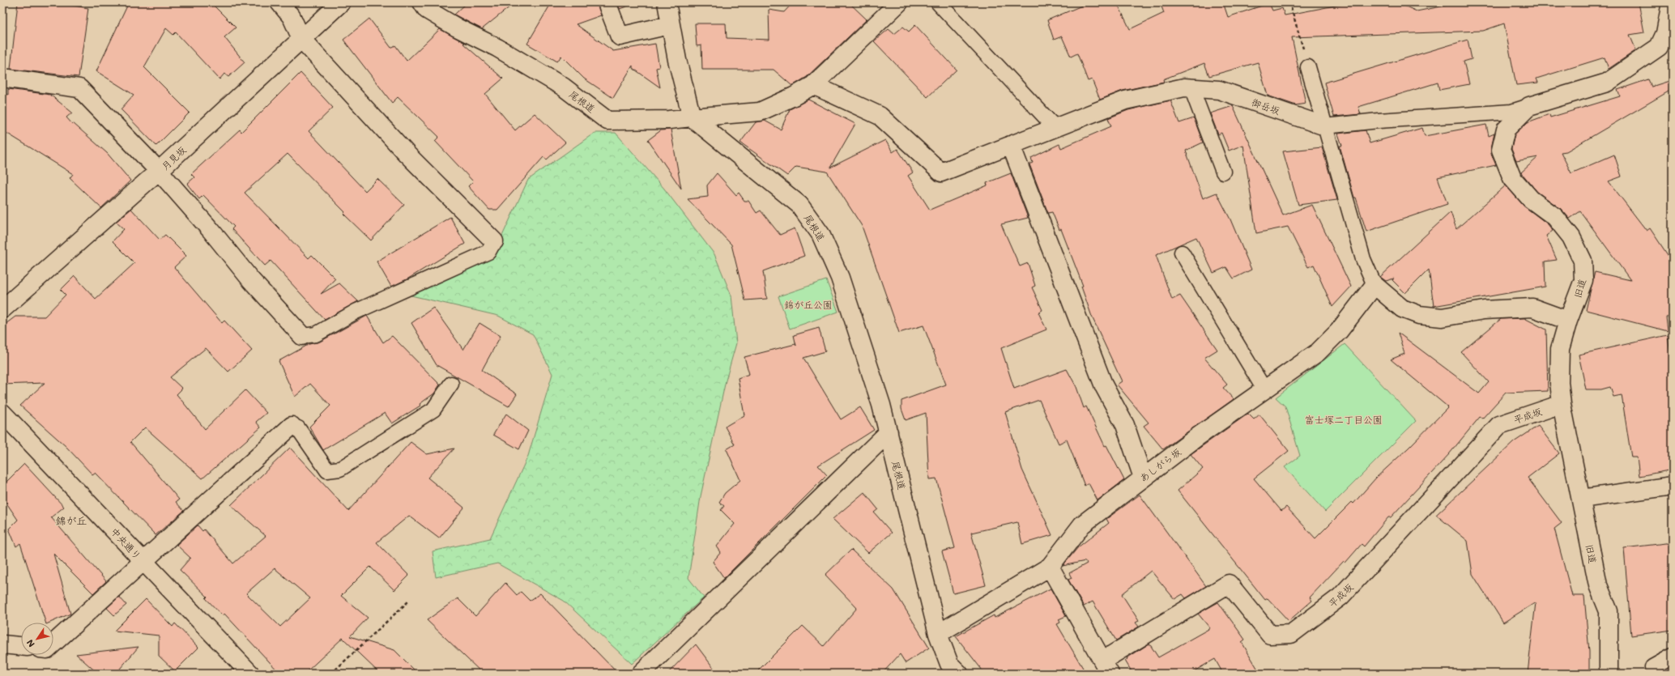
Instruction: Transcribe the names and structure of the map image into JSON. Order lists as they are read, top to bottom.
{
  "streets": {
    "street": [
      "尾根道",
      "御岳坂",
      "月見坂",
      "旧道",
      "平成坂",
      "あしがら坂",
      "中央通り"
    ]
  },
  "crossings": [
    ["尾根道", "あしがら坂"],
    ["御岳坂", "旧道"],
    ["旧道", "平成坂"]
  ],
  "districts": ["錦が丘"],
  "parks": ["錦が丘公園", "富士塚二丁目公園"],
  "north": "bottom left"
}
